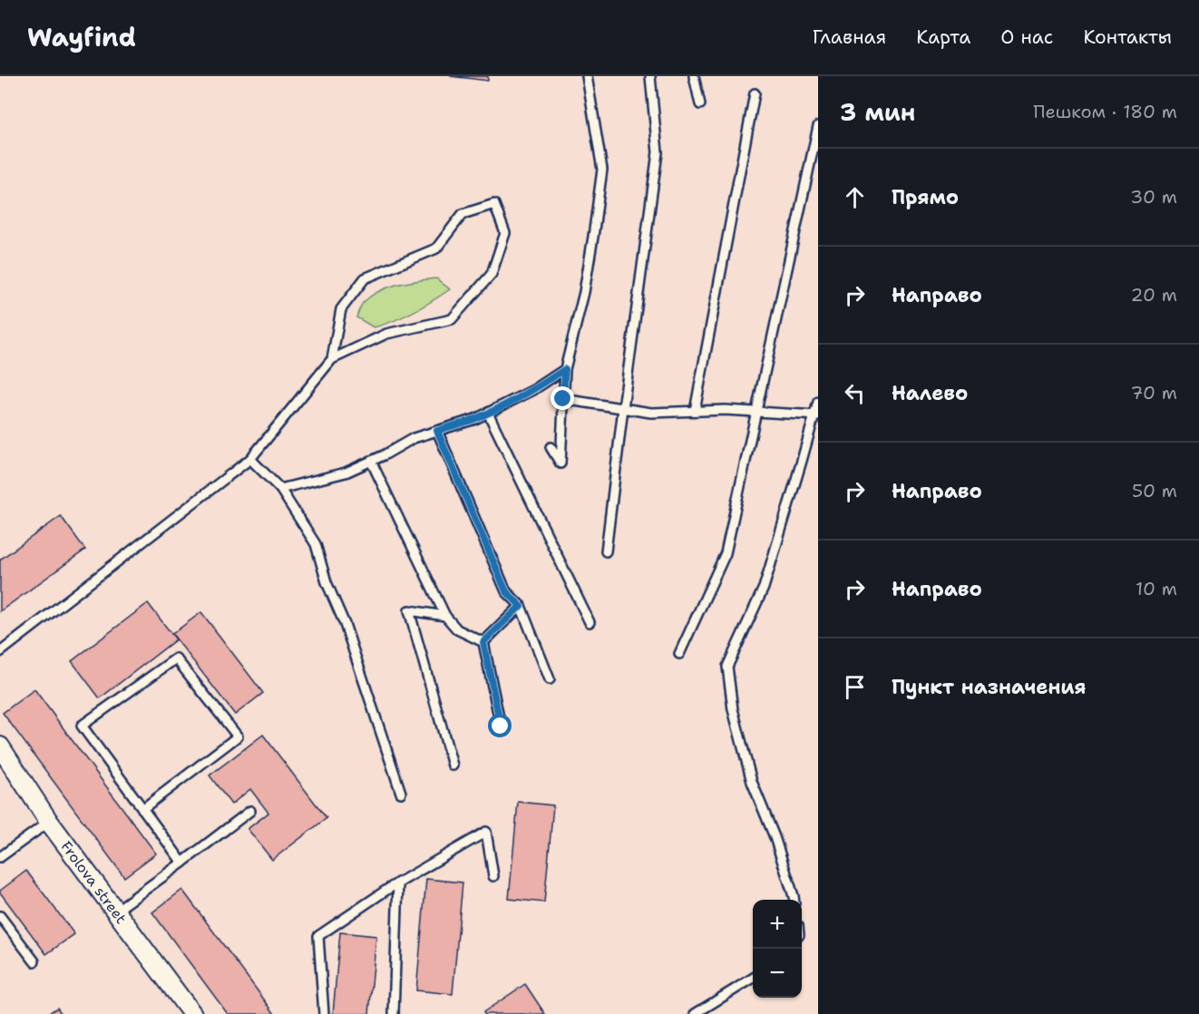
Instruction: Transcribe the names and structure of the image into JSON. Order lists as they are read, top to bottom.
{
  "streets": {
    "street": ["Frolova street"]
  },
  "page": {
    "header": "Wayfind",
    "nav": [
      "Главная",
      "Карта",
      "О нас",
      "Контакты"
    ],
    "heading": ["3 мин", "Пешком · 180 m"],
    "list": [
      ["Прямо", "30 m"],
      ["Направо", "20 m"],
      ["Налево", "70 m"],
      ["Направо", "50 m"],
      ["Направо", "10 m"],
      "Пункт назначения"
    ],
    "map_buttons": ["+", "−"]
  }
}
